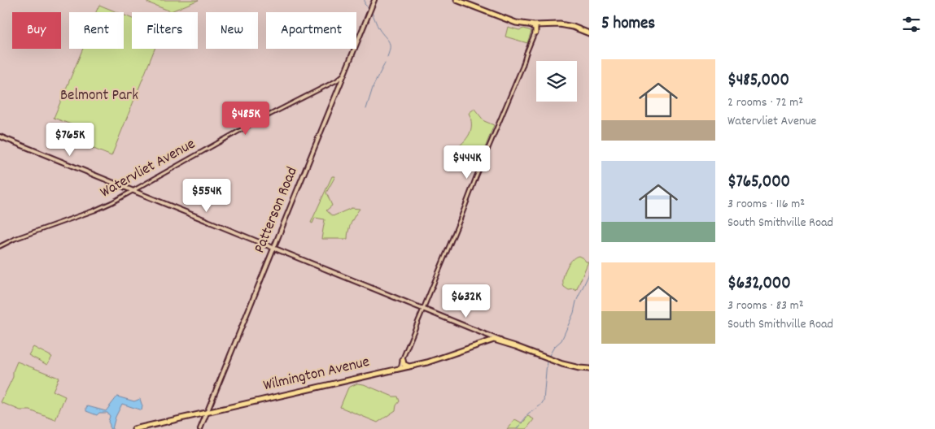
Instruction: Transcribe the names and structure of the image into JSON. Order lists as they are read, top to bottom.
{
  "streets": {
    "main road": ["Patterson Road", "Wilmington Avenue"],
    "street": ["Watervliet Avenue"]
  },
  "crossings": [
    ["Watervliet Avenue", "Patterson Road"],
    ["Patterson Road", "Wilmington Avenue"]
  ],
  "parks": ["Belmont Park"],
  "page": {
    "heading": "5 homes",
    "chip": [
      "Buy",
      "Rent",
      "Filters",
      "New",
      "Apartment"
    ],
    "list": [
      {
        "name": "$485,000",
        "note": "2 rooms · 72 m² · Watervliet Avenue"
      },
      {
        "name": "$765,000",
        "note": "3 rooms · 116 m² · South Smithville Road"
      },
      {
        "name": "$632,000",
        "note": "3 rooms · 83 m² · South Smithville Road"
      }
    ],
    "price": [
      "$485K",
      "$765K",
      "$444K",
      "$554K",
      "$632K"
    ]
  }
}
